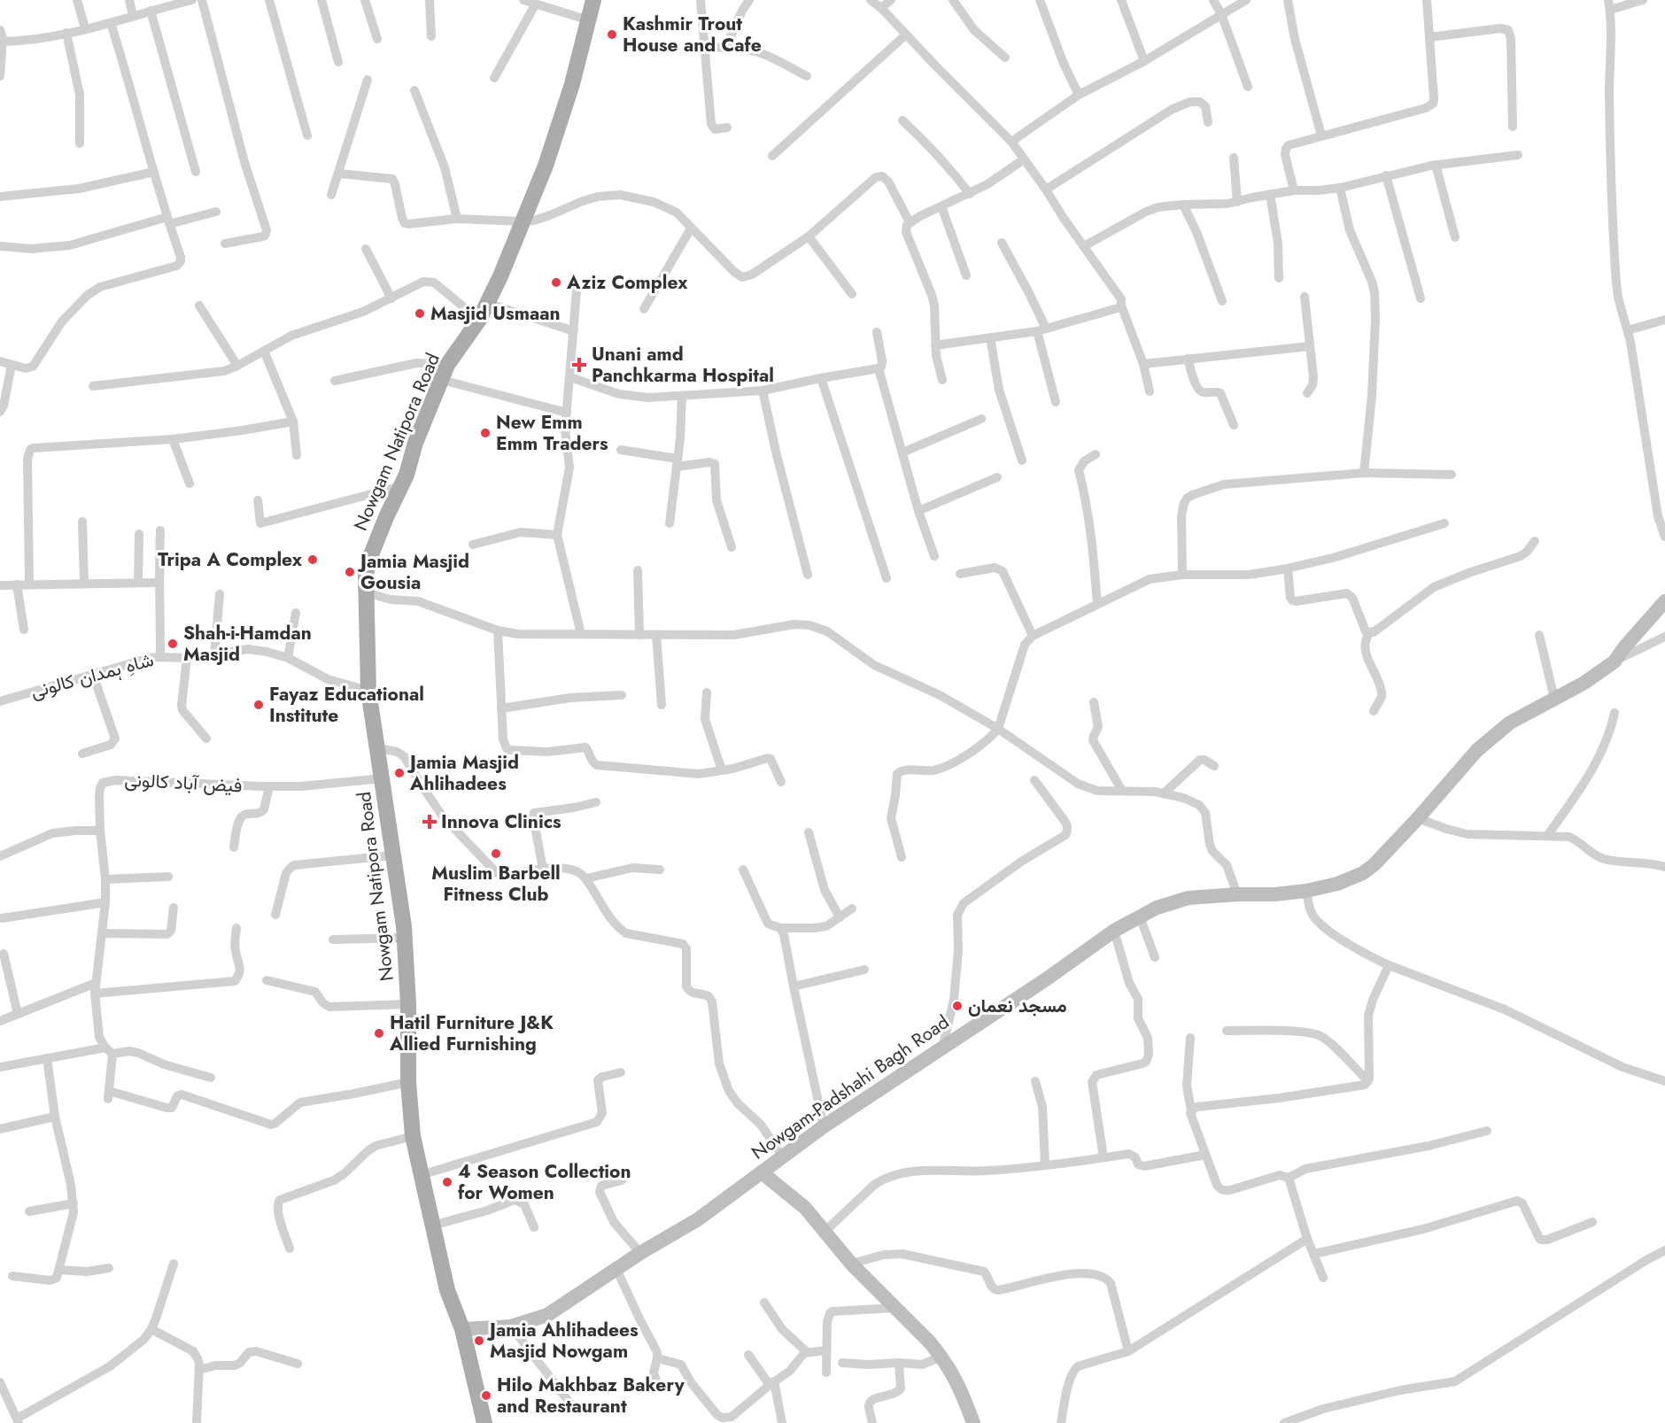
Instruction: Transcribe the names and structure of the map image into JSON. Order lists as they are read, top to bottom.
{
  "streets": {
    "main road": ["Nowgam Natipora Road", "Nowgam-Padshahi Bagh Road"],
    "street": ["شاہِ ہمدان کالونی", "فیض آباد کالونی"]
  },
  "crossings": [
    ["Nowgam Natipora Road", "شاہِ ہمدان کالونی"],
    ["Nowgam Natipora Road", "فیض آباد کالونی"],
    ["Nowgam Natipora Road", "Nowgam-Padshahi Bagh Road"]
  ],
  "places": {
    "other": [
      "Kashmir Trout House and Cafe",
      "Aziz Complex",
      "Masjid Usmaan",
      "New Emm Emm Traders",
      "Tripa A Complex",
      "Jamia Masjid Gousia",
      "Shah-i-Hamdan Masjid",
      "Fayaz Educational Institute",
      "Jamia Masjid Ahlihadees",
      "Muslim Barbell Fitness Club",
      "مسجد نعمان",
      "Hatil Furniture J&K Allied Furnishing",
      "4 Season Collection for Women",
      "Jamia Ahlihadees Masjid Nowgam",
      "Hilo Makhbaz Bakery and Restaurant"
    ],
    "health": ["Unani amd Panchkarma Hospital", "Innova Clinics"]
  }
}
